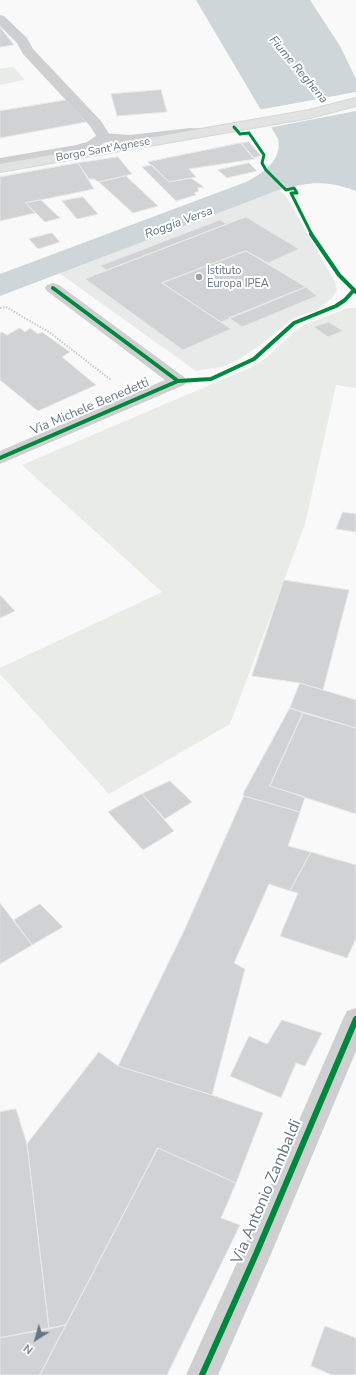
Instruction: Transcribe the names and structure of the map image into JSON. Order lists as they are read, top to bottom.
{
  "streets": {
    "main road": ["Borgo Sant'Agnese"],
    "street": ["Via Michele Benedetti", "Via Antonio Zambaldi"]
  },
  "water": ["Fiume Reghena", "Roggia Versa"],
  "places": ["Istituto Europa IPEA"],
  "north": "bottom left"
}
